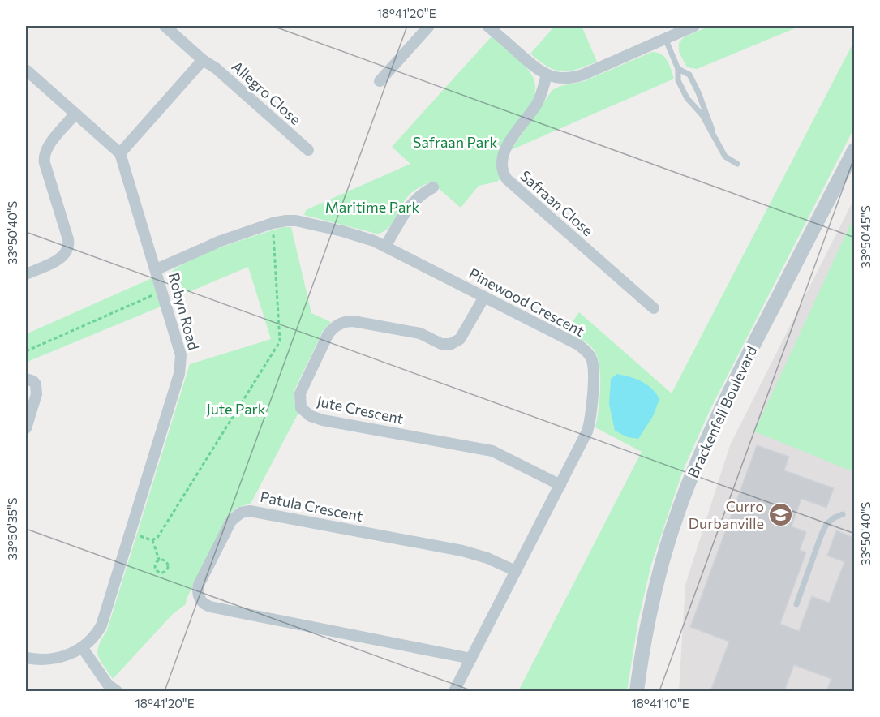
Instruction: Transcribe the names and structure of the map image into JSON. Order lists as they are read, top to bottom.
{
  "streets": {
    "street": [
      "Allegro Close",
      "Safraan Close",
      "Pinewood Crescent",
      "Robyn Road",
      "Jute Crescent",
      "Brackenfell Boulevard",
      "Patula Crescent"
    ]
  },
  "crossings": [
    ["Pinewood Crescent", "Robyn Road"],
    ["Pinewood Crescent", "Jute Crescent"],
    ["Pinewood Crescent", "Patula Crescent"]
  ],
  "parks": ["Safraan Park", "Maritime Park", "Jute Park"],
  "places": {
    "school or university": ["Curro Durbanville"]
  },
  "coordinates": [
    "18°41'20\"E",
    "33°50'40\"S",
    "33°50'45\"S",
    "33°50'35\"S",
    "18°41'10\"E"
  ]
}
